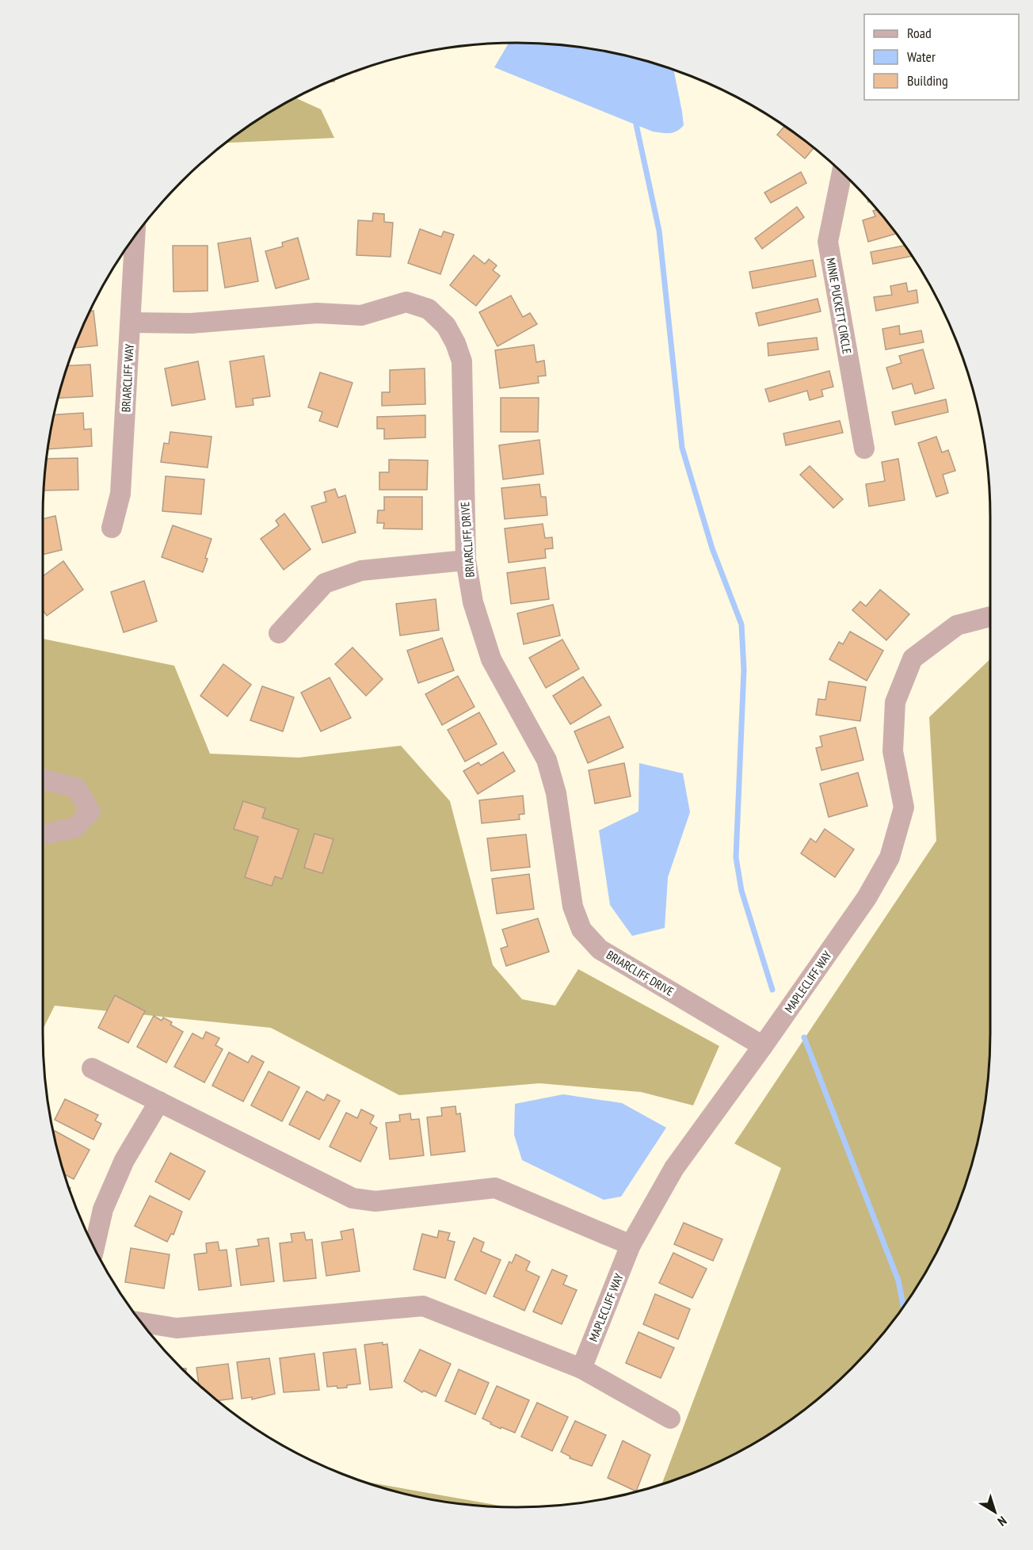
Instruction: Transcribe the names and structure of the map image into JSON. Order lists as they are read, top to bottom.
{
  "streets": {
    "street": [
      "MINIE PUCKETT CIRCLE",
      "BRIARCLIFF WAY",
      "BRIARCLIFF DRIVE",
      "MAPLECLIFF WAY"
    ]
  },
  "crossings": [
    ["BRIARCLIFF WAY", "BRIARCLIFF DRIVE"],
    ["BRIARCLIFF DRIVE", "MAPLECLIFF WAY"]
  ],
  "legend": ["Road", "Water", "Building"],
  "north": "bottom right"
}
